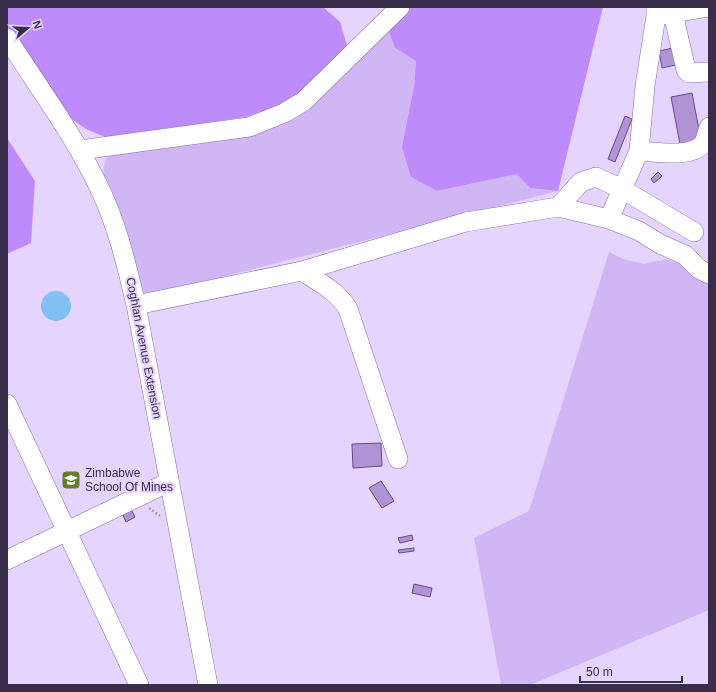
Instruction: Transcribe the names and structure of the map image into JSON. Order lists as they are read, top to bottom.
{
  "streets": {
    "street": ["Coghlan Avenue Extension"]
  },
  "places": {
    "school or university": ["Zimbabwe School Of Mines"]
  },
  "scale_bar": "50 m",
  "north": "right"
}
